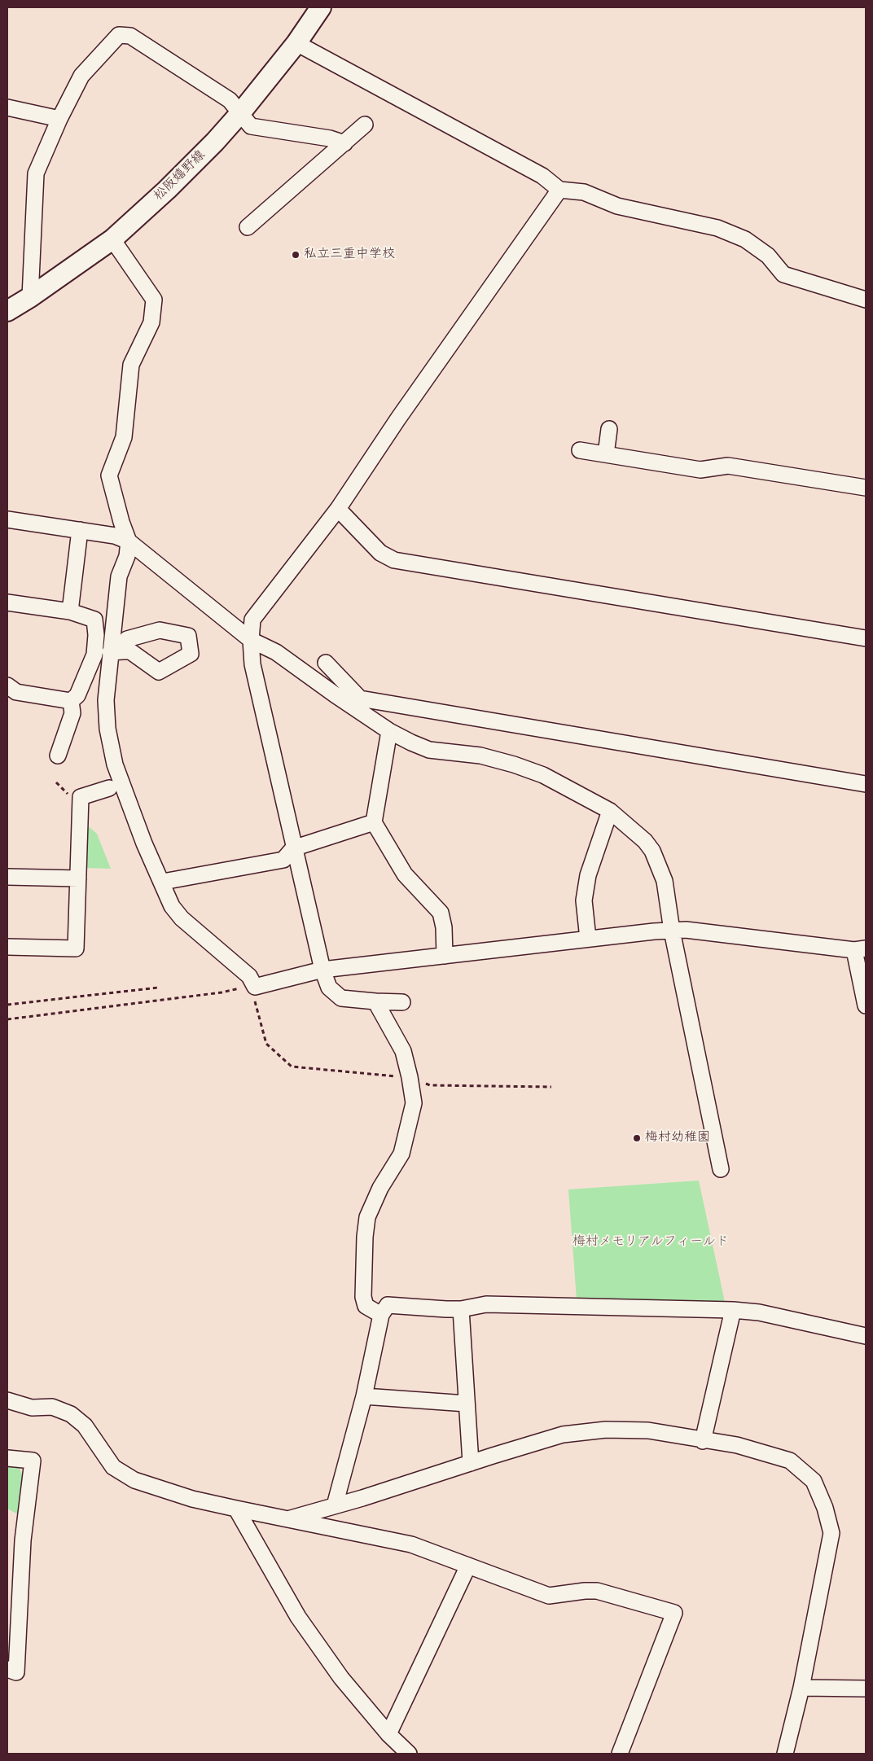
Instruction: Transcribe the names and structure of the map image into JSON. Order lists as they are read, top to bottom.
{
  "streets": {
    "main road": ["松阪嬉野線"]
  },
  "parks": ["梅村メモリアルフィールド"],
  "places": ["私立三重中学校", "梅村幼稚園"]
}
